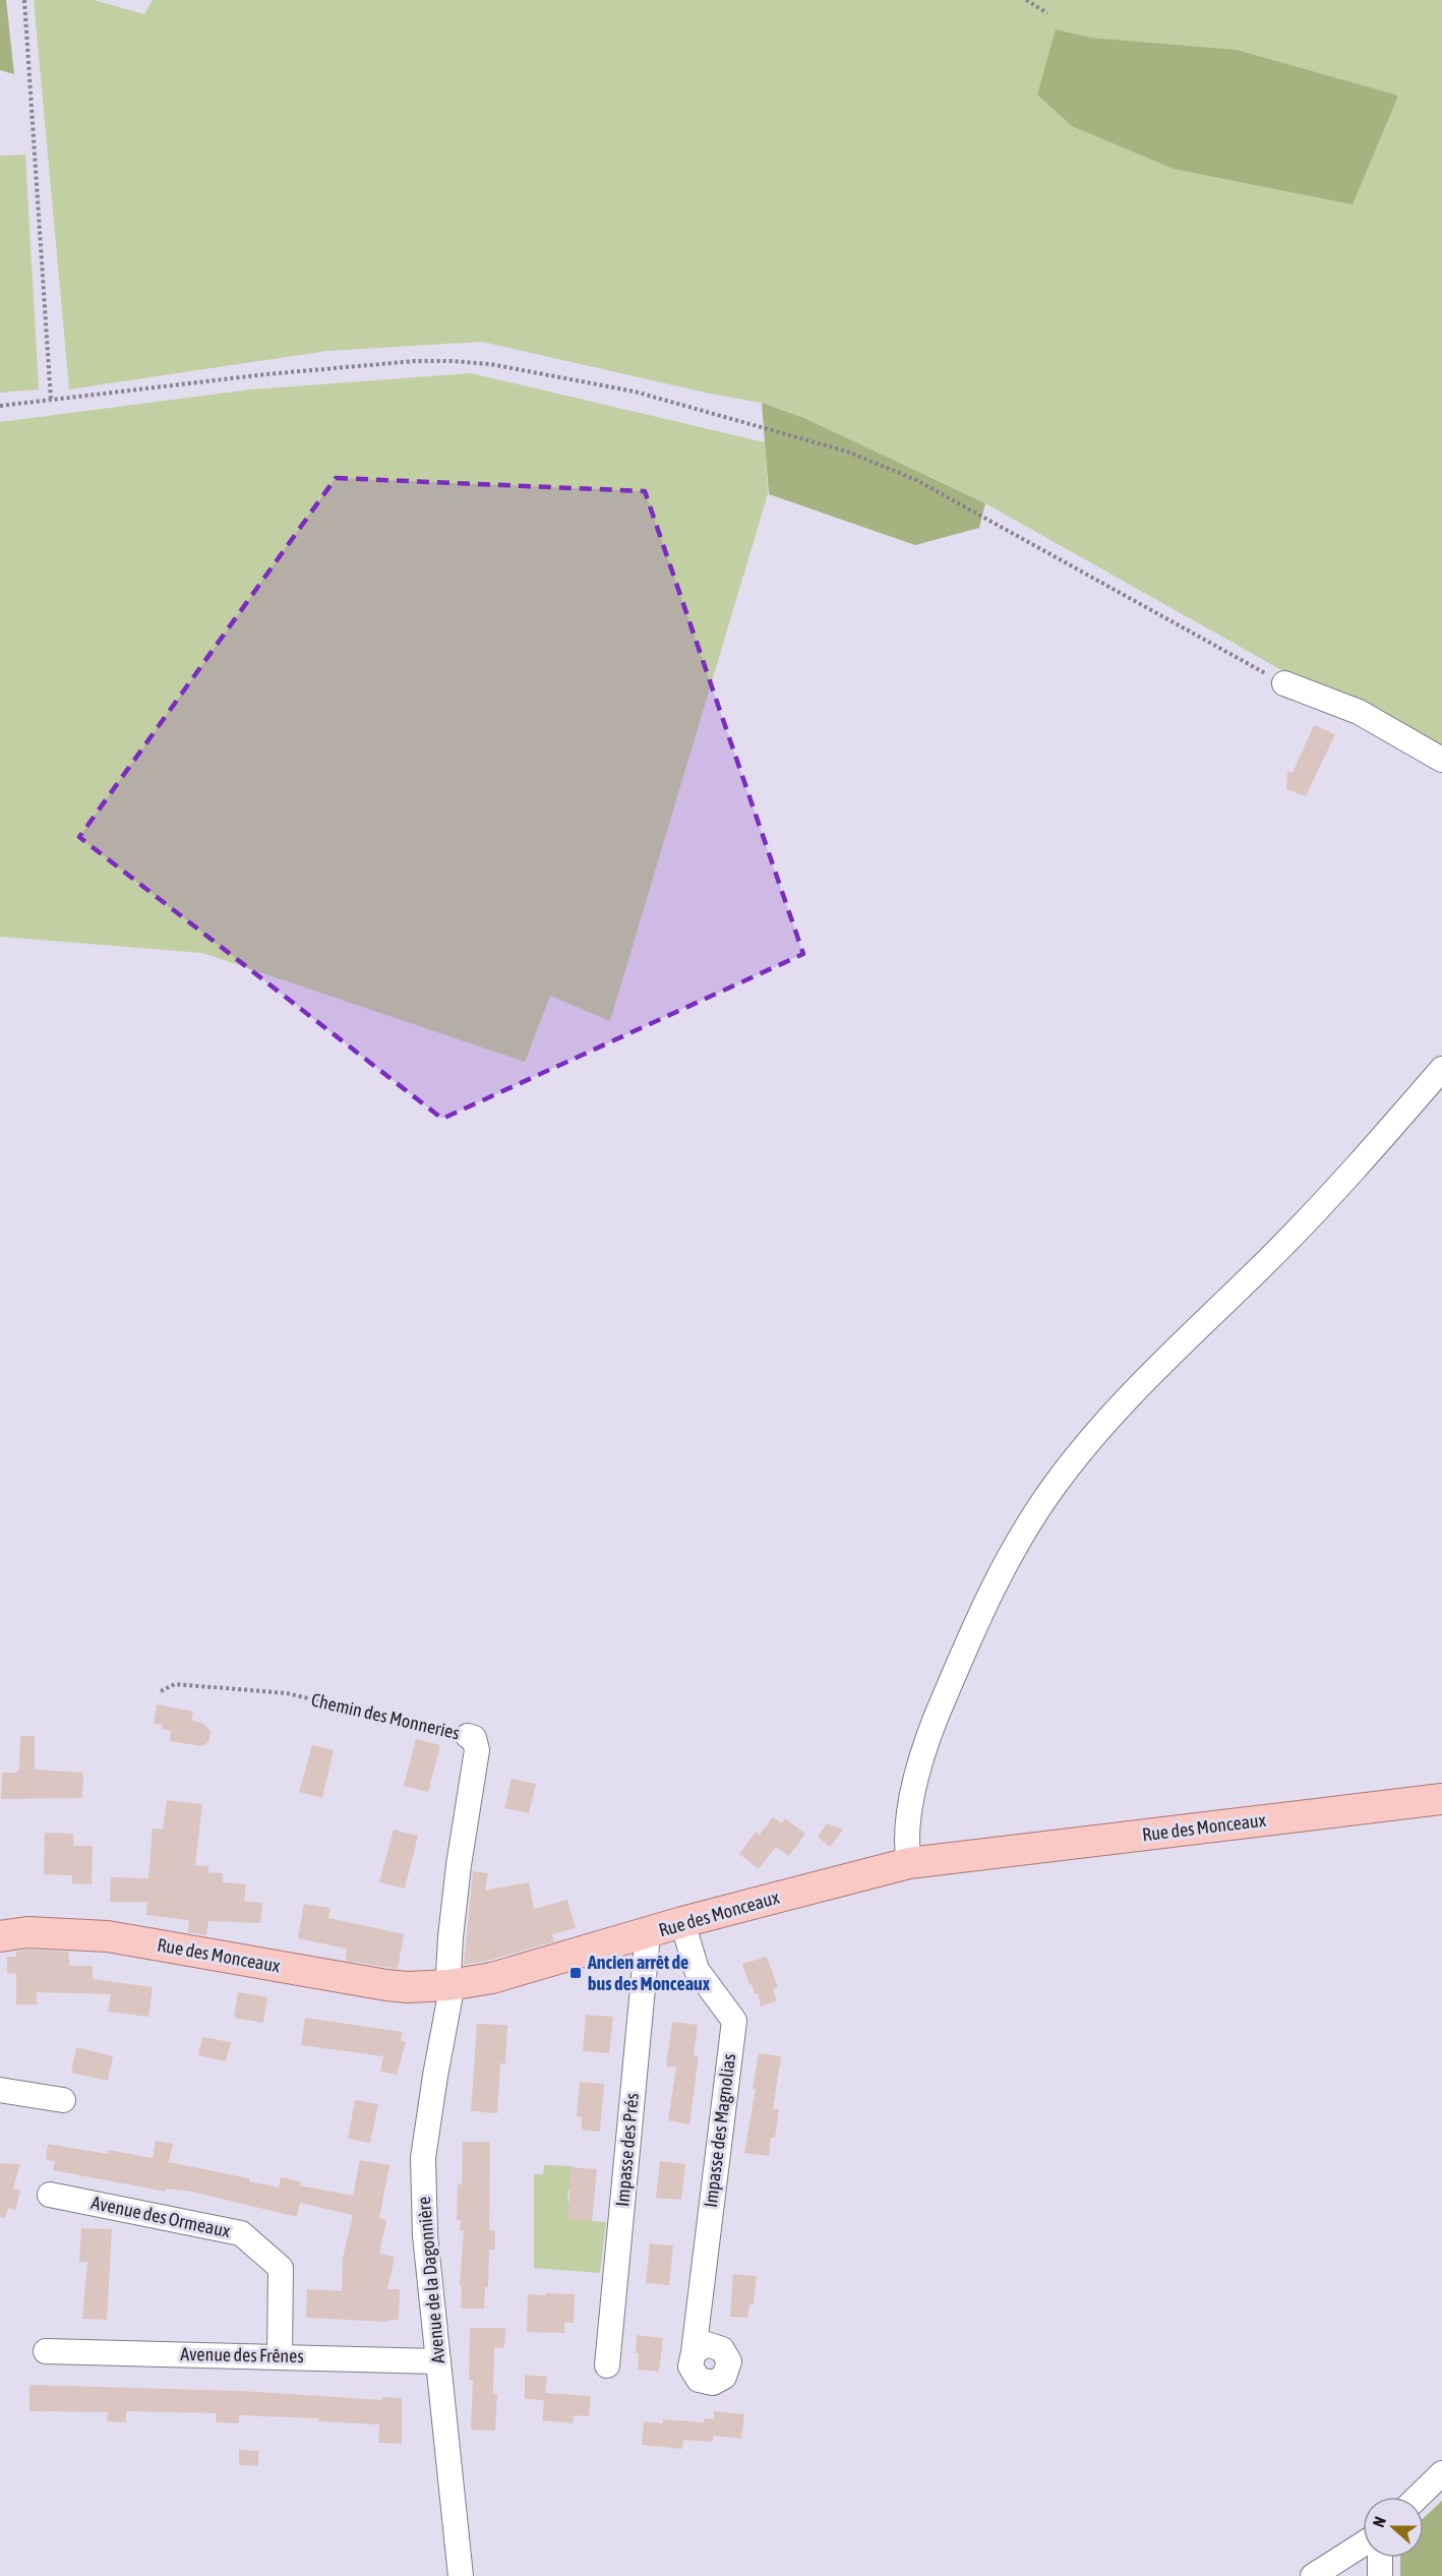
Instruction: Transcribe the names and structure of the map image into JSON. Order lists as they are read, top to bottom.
{
  "streets": {
    "main road": ["Rue des Monceaux"],
    "street": [
      "Chemin des Monneries",
      "Impasse des Magnolias",
      "Impasse des Prés",
      "Avenue des Ormeaux",
      "Avenue de la Dagonnière",
      "Avenue des Frênes"
    ]
  },
  "crossings": [
    ["Chemin des Monneries", "Rue des Monceaux"],
    ["Chemin des Monneries", "Avenue de la Dagonnière"],
    ["Rue des Monceaux", "Impasse des Magnolias"],
    ["Rue des Monceaux", "Impasse des Prés"],
    ["Rue des Monceaux", "Avenue de la Dagonnière"],
    ["Avenue des Ormeaux", "Avenue des Frênes"],
    ["Avenue de la Dagonnière", "Avenue des Frênes"]
  ],
  "places": {
    "transit": ["Ancien arrêt de bus des Monceaux"]
  },
  "north": "left"
}
